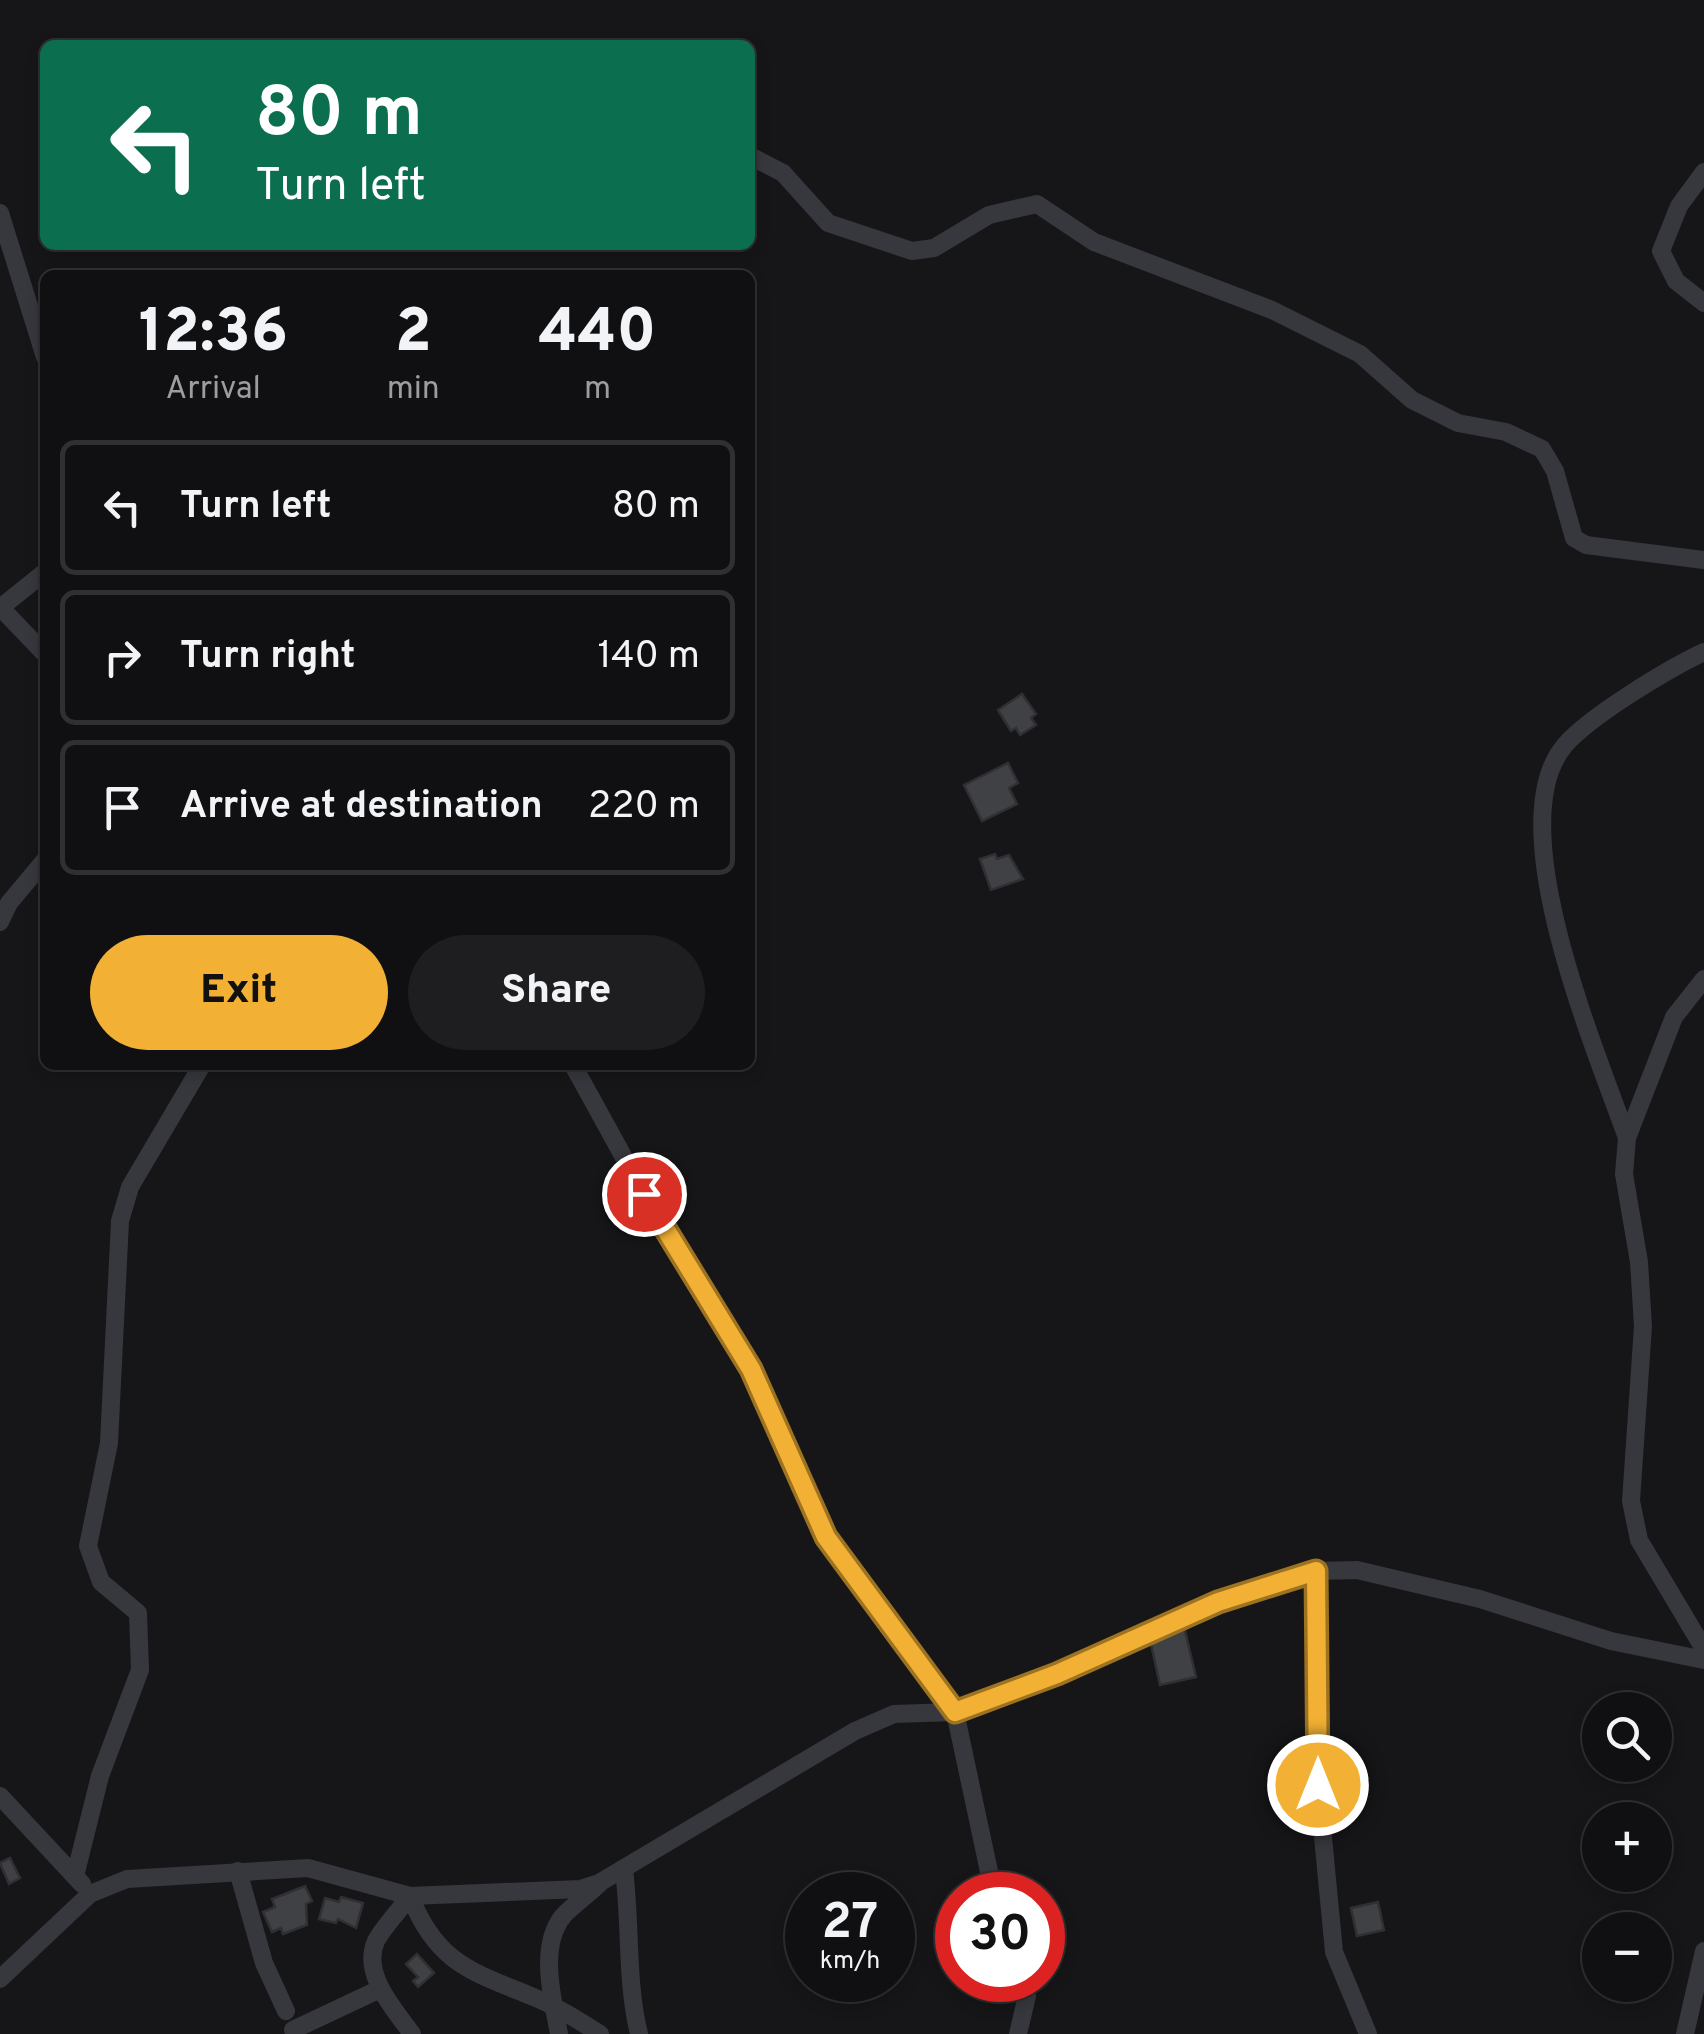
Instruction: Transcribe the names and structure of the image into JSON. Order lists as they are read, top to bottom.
{
  "page": {
    "turn": ["80 m", "Turn left"],
    "eta": [
      "12:36",
      "Arrival",
      "2",
      "min",
      "440",
      "m"
    ],
    "list": [
      {
        "name": "Turn left",
        "value": "80 m"
      },
      {
        "name": "Turn right",
        "value": "140 m"
      },
      {
        "name": "Arrive at destination",
        "value": "220 m"
      }
    ],
    "buttons": ["Exit", "Share"],
    "map_buttons": ["+", "−"],
    "speed": "27 km/h",
    "limit": "30"
  }
}
